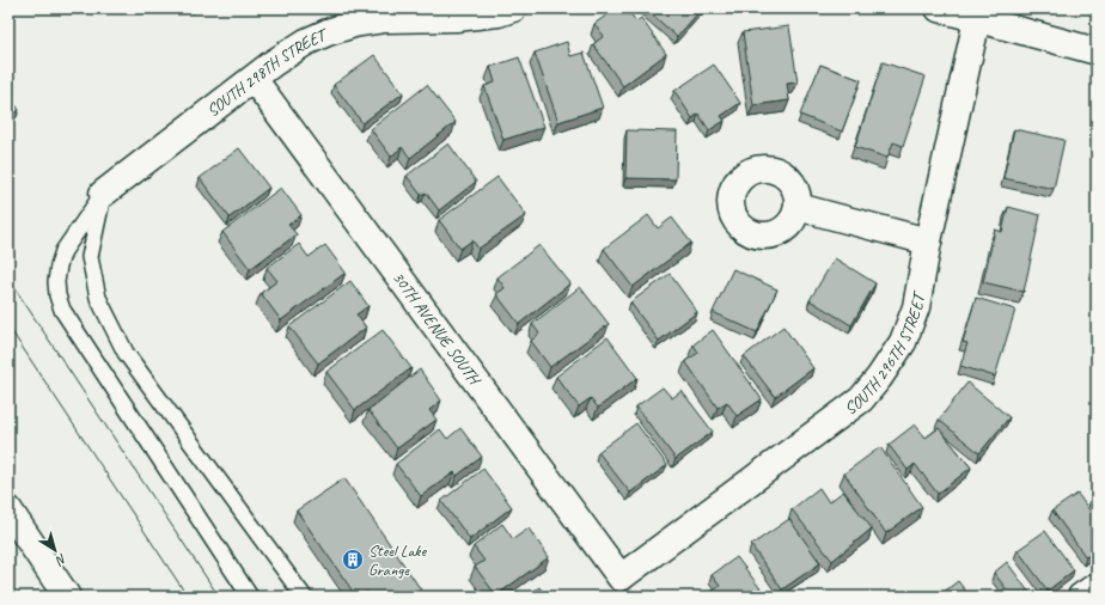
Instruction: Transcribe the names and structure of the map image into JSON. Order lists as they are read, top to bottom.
{
  "streets": {
    "main road": ["SOUTH 298TH STREET", "30TH AVENUE SOUTH", "SOUTH 296TH STREET"]
  },
  "crossings": [
    ["SOUTH 298TH STREET", "30TH AVENUE SOUTH"],
    ["30TH AVENUE SOUTH", "SOUTH 296TH STREET"]
  ],
  "places": {
    "building": ["Steel Lake Grange"]
  },
  "north": "bottom right"
}
